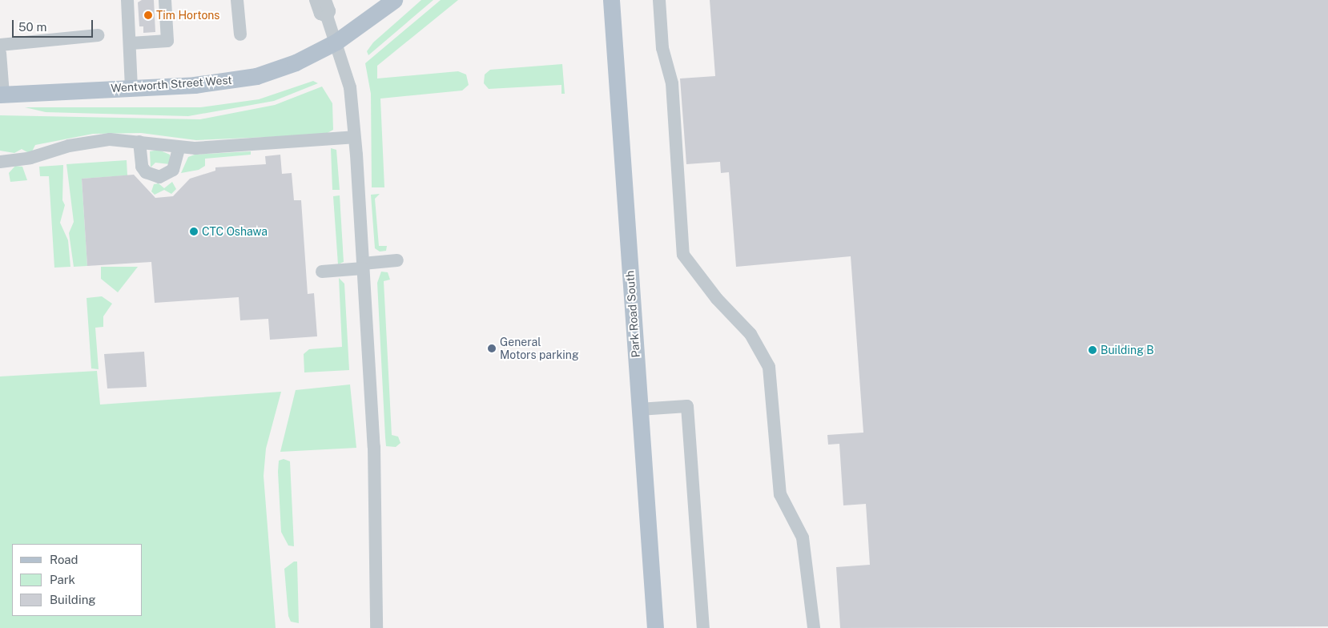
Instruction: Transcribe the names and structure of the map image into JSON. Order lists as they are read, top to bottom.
{
  "streets": {
    "main road": ["Wentworth Street West", "Park Road South"]
  },
  "places": [
    "Tim Hortons",
    "CTC Oshawa",
    "General Motors parking",
    "Building B"
  ],
  "legend": ["Road", "Park", "Building"],
  "scale_bar": "50 m"
}
